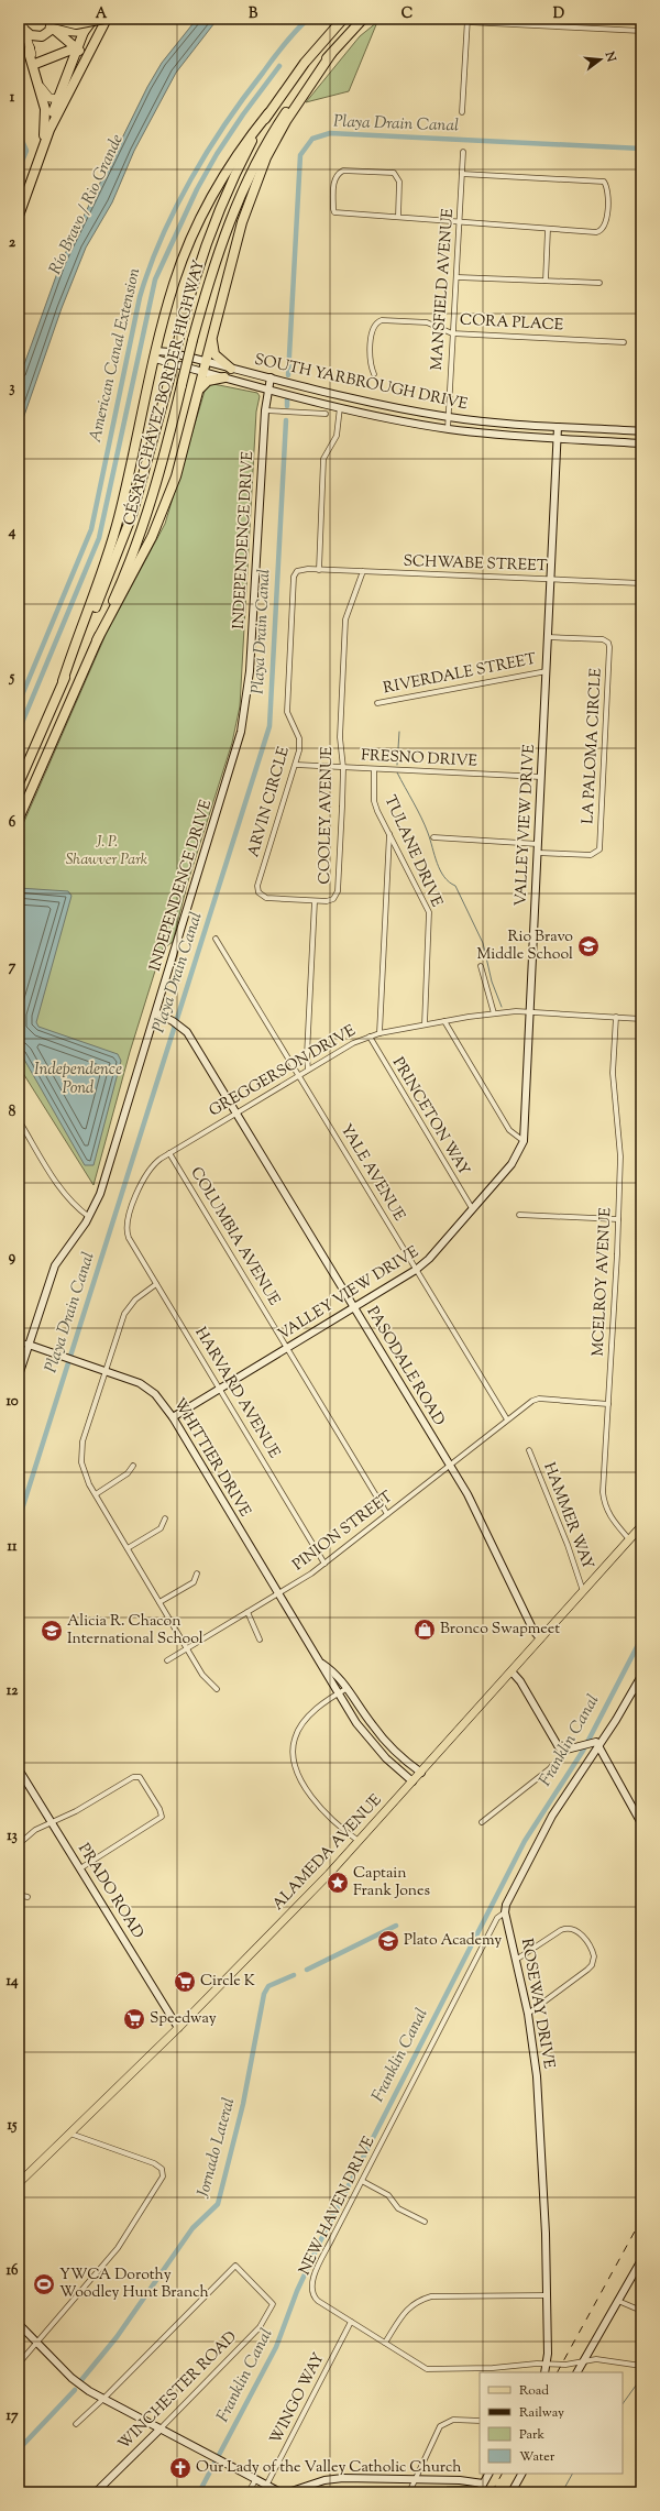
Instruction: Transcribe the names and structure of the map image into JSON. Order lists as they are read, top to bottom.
{
  "streets": {
    "highway": ["CÉSAR CHÁVEZ BORDER HIGHWAY"],
    "main road": ["ALAMEDA AVENUE"],
    "street": [
      "MANSFIELD AVENUE",
      "CORA PLACE",
      "SOUTH YARBROUGH DRIVE",
      "INDEPENDENCE DRIVE",
      "SCHWABE STREET",
      "RIVERDALE STREET",
      "LA PALOMA CIRCLE",
      "FRESNO DRIVE",
      "ARVIN CIRCLE",
      "COOLEY AVENUE",
      "VALLEY VIEW DRIVE",
      "TULANE DRIVE",
      "GREGGERSON DRIVE",
      "PRINCETON WAY",
      "YALE AVENUE",
      "COLUMBIA AVENUE",
      "MCELROY AVENUE",
      "PASODALE ROAD",
      "HARVARD AVENUE",
      "WHITTIER DRIVE",
      "HAMMER WAY",
      "PINION STREET",
      "PRADO ROAD",
      "ROSEWAY DRIVE",
      "NEW HAVEN DRIVE",
      "WINCHESTER ROAD",
      "WINGO WAY"
    ]
  },
  "crossings": [
    ["MANSFIELD AVENUE", "CORA PLACE"],
    ["MANSFIELD AVENUE", "SOUTH YARBROUGH DRIVE"],
    ["SOUTH YARBROUGH DRIVE", "INDEPENDENCE DRIVE"],
    ["SOUTH YARBROUGH DRIVE", "VALLEY VIEW DRIVE"],
    ["INDEPENDENCE DRIVE", "PASODALE ROAD"],
    ["INDEPENDENCE DRIVE", "WHITTIER DRIVE"],
    ["SCHWABE STREET", "ARVIN CIRCLE"],
    ["SCHWABE STREET", "COOLEY AVENUE"],
    ["SCHWABE STREET", "VALLEY VIEW DRIVE"],
    ["RIVERDALE STREET", "VALLEY VIEW DRIVE"],
    ["LA PALOMA CIRCLE", "VALLEY VIEW DRIVE"],
    ["FRESNO DRIVE", "ARVIN CIRCLE"],
    ["FRESNO DRIVE", "COOLEY AVENUE"],
    ["FRESNO DRIVE", "VALLEY VIEW DRIVE"],
    ["FRESNO DRIVE", "TULANE DRIVE"],
    ["ARVIN CIRCLE", "COOLEY AVENUE"],
    ["COOLEY AVENUE", "GREGGERSON DRIVE"],
    ["VALLEY VIEW DRIVE", "GREGGERSON DRIVE"],
    ["VALLEY VIEW DRIVE", "PRINCETON WAY"],
    ["VALLEY VIEW DRIVE", "YALE AVENUE"],
    ["VALLEY VIEW DRIVE", "COLUMBIA AVENUE"],
    ["VALLEY VIEW DRIVE", "PASODALE ROAD"],
    ["VALLEY VIEW DRIVE", "HARVARD AVENUE"],
    ["VALLEY VIEW DRIVE", "WHITTIER DRIVE"],
    ["TULANE DRIVE", "GREGGERSON DRIVE"],
    ["GREGGERSON DRIVE", "PRINCETON WAY"],
    ["GREGGERSON DRIVE", "YALE AVENUE"],
    ["GREGGERSON DRIVE", "COLUMBIA AVENUE"],
    ["GREGGERSON DRIVE", "MCELROY AVENUE"],
    ["GREGGERSON DRIVE", "PASODALE ROAD"],
    ["GREGGERSON DRIVE", "HARVARD AVENUE"],
    ["YALE AVENUE", "PINION STREET"],
    ["COLUMBIA AVENUE", "PINION STREET"],
    ["MCELROY AVENUE", "PINION STREET"],
    ["MCELROY AVENUE", "ALAMEDA AVENUE"],
    ["PASODALE ROAD", "PINION STREET"],
    ["PASODALE ROAD", "ALAMEDA AVENUE"],
    ["HARVARD AVENUE", "PINION STREET"],
    ["WHITTIER DRIVE", "PINION STREET"],
    ["WHITTIER DRIVE", "ALAMEDA AVENUE"],
    ["HAMMER WAY", "ALAMEDA AVENUE"],
    ["ALAMEDA AVENUE", "PRADO ROAD"],
    ["ROSEWAY DRIVE", "NEW HAVEN DRIVE"],
    ["NEW HAVEN DRIVE", "WINGO WAY"]
  ],
  "water": [
    "Playa Drain Canal",
    "Río Bravo / Rio Grande",
    "American Canal Extension",
    "Independence Pond",
    "Franklin Canal",
    "Jornado Lateral"
  ],
  "parks": ["J. P. Shawver Park"],
  "places": {
    "school or university": ["Rio Bravo Middle School", "Alicia R. Chacon International School", "Plato Academy"],
    "shop": ["Bronco Swapmeet"],
    "place": ["Captain Frank Jones"],
    "supermarket": ["Circle K", "Speedway"],
    "sports": ["YWCA Dorothy Woodley Hunt Branch"],
    "church": ["Our Lady of the Valley Catholic Church"]
  },
  "legend": [
    "Road",
    "Railway",
    "Park",
    "Water"
  ],
  "north": "right",
  "grid": {
    "columns": [
      "A",
      "B",
      "C",
      "D"
    ],
    "rows": [
      "1",
      "2",
      "3",
      "4",
      "5",
      "6",
      "7",
      "8",
      "9",
      "10",
      "11",
      "12",
      "13",
      "14",
      "15",
      "16",
      "17"
    ]
  }
}
